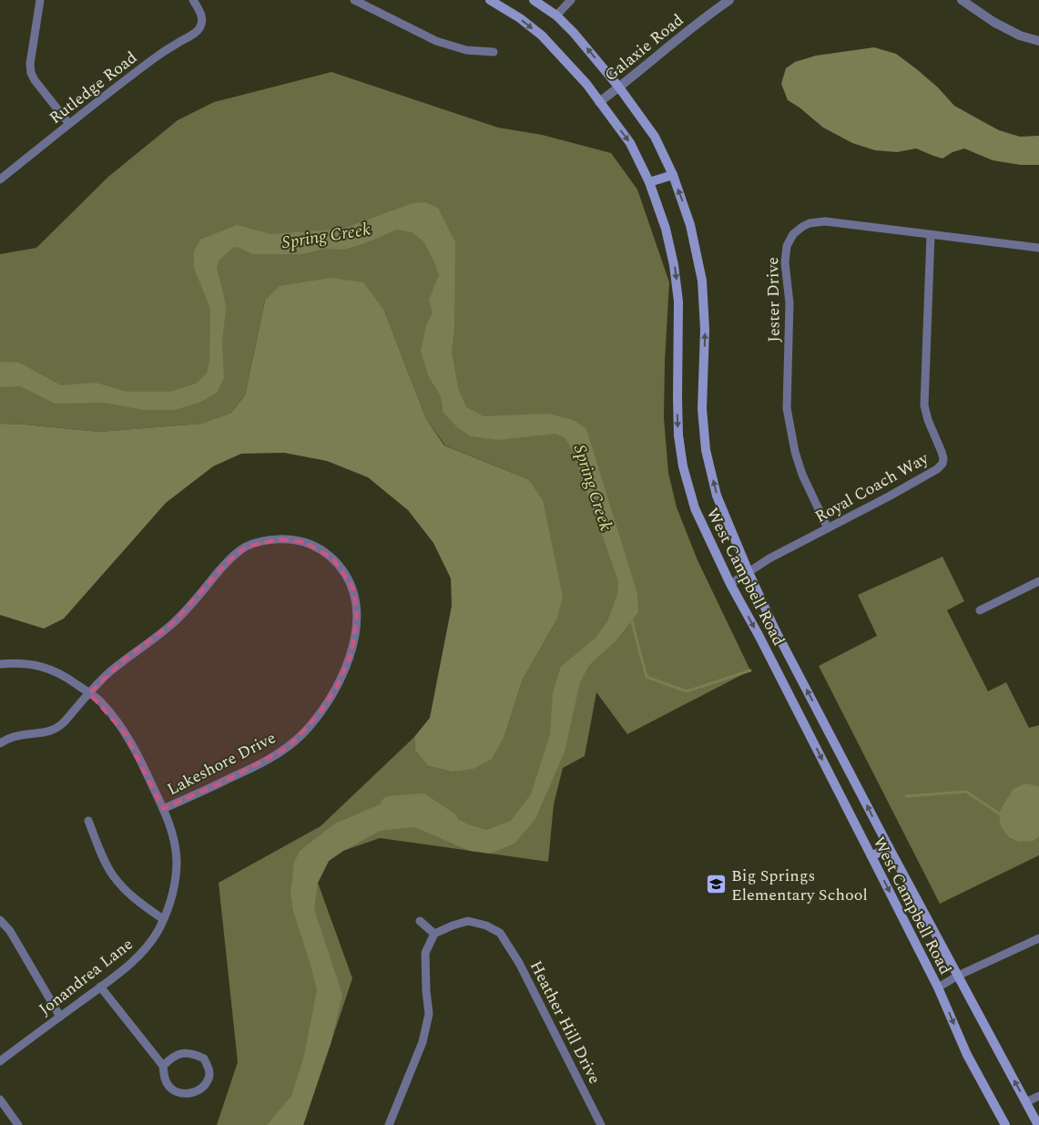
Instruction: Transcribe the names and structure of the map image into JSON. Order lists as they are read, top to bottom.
{
  "streets": {
    "main road": ["West Campbell Road"],
    "street": [
      "Galaxie Road",
      "Rutledge Road",
      "Jester Drive",
      "Royal Coach Way",
      "Lakeshore Drive",
      "Jonandrea Lane",
      "Heather Hill Drive"
    ]
  },
  "crossings": [
    ["Galaxie Road", "West Campbell Road"],
    ["Jester Drive", "Royal Coach Way"],
    ["Royal Coach Way", "West Campbell Road"],
    ["Lakeshore Drive", "Jonandrea Lane"]
  ],
  "water": ["Spring Creek"],
  "places": {
    "school or university": ["Big Springs Elementary School"]
  }
}
